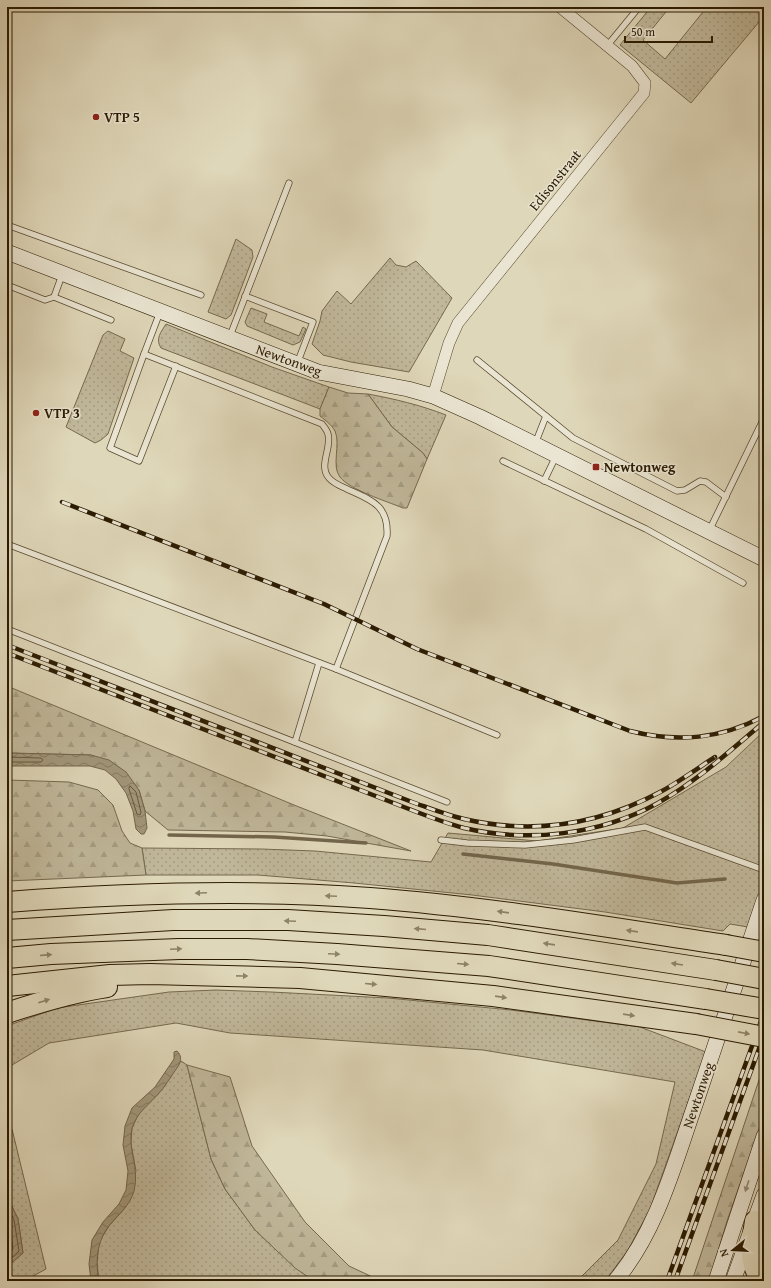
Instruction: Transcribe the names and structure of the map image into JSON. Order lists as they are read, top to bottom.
{
  "streets": {
    "street": ["Edisonstraat", "Newtonweg"]
  },
  "crossings": [
    ["Edisonstraat", "Newtonweg"]
  ],
  "places": {
    "other": ["VTP 5", "VTP 3"],
    "transit": ["Newtonweg"]
  },
  "scale_bar": "50 m",
  "north": "left"
}
